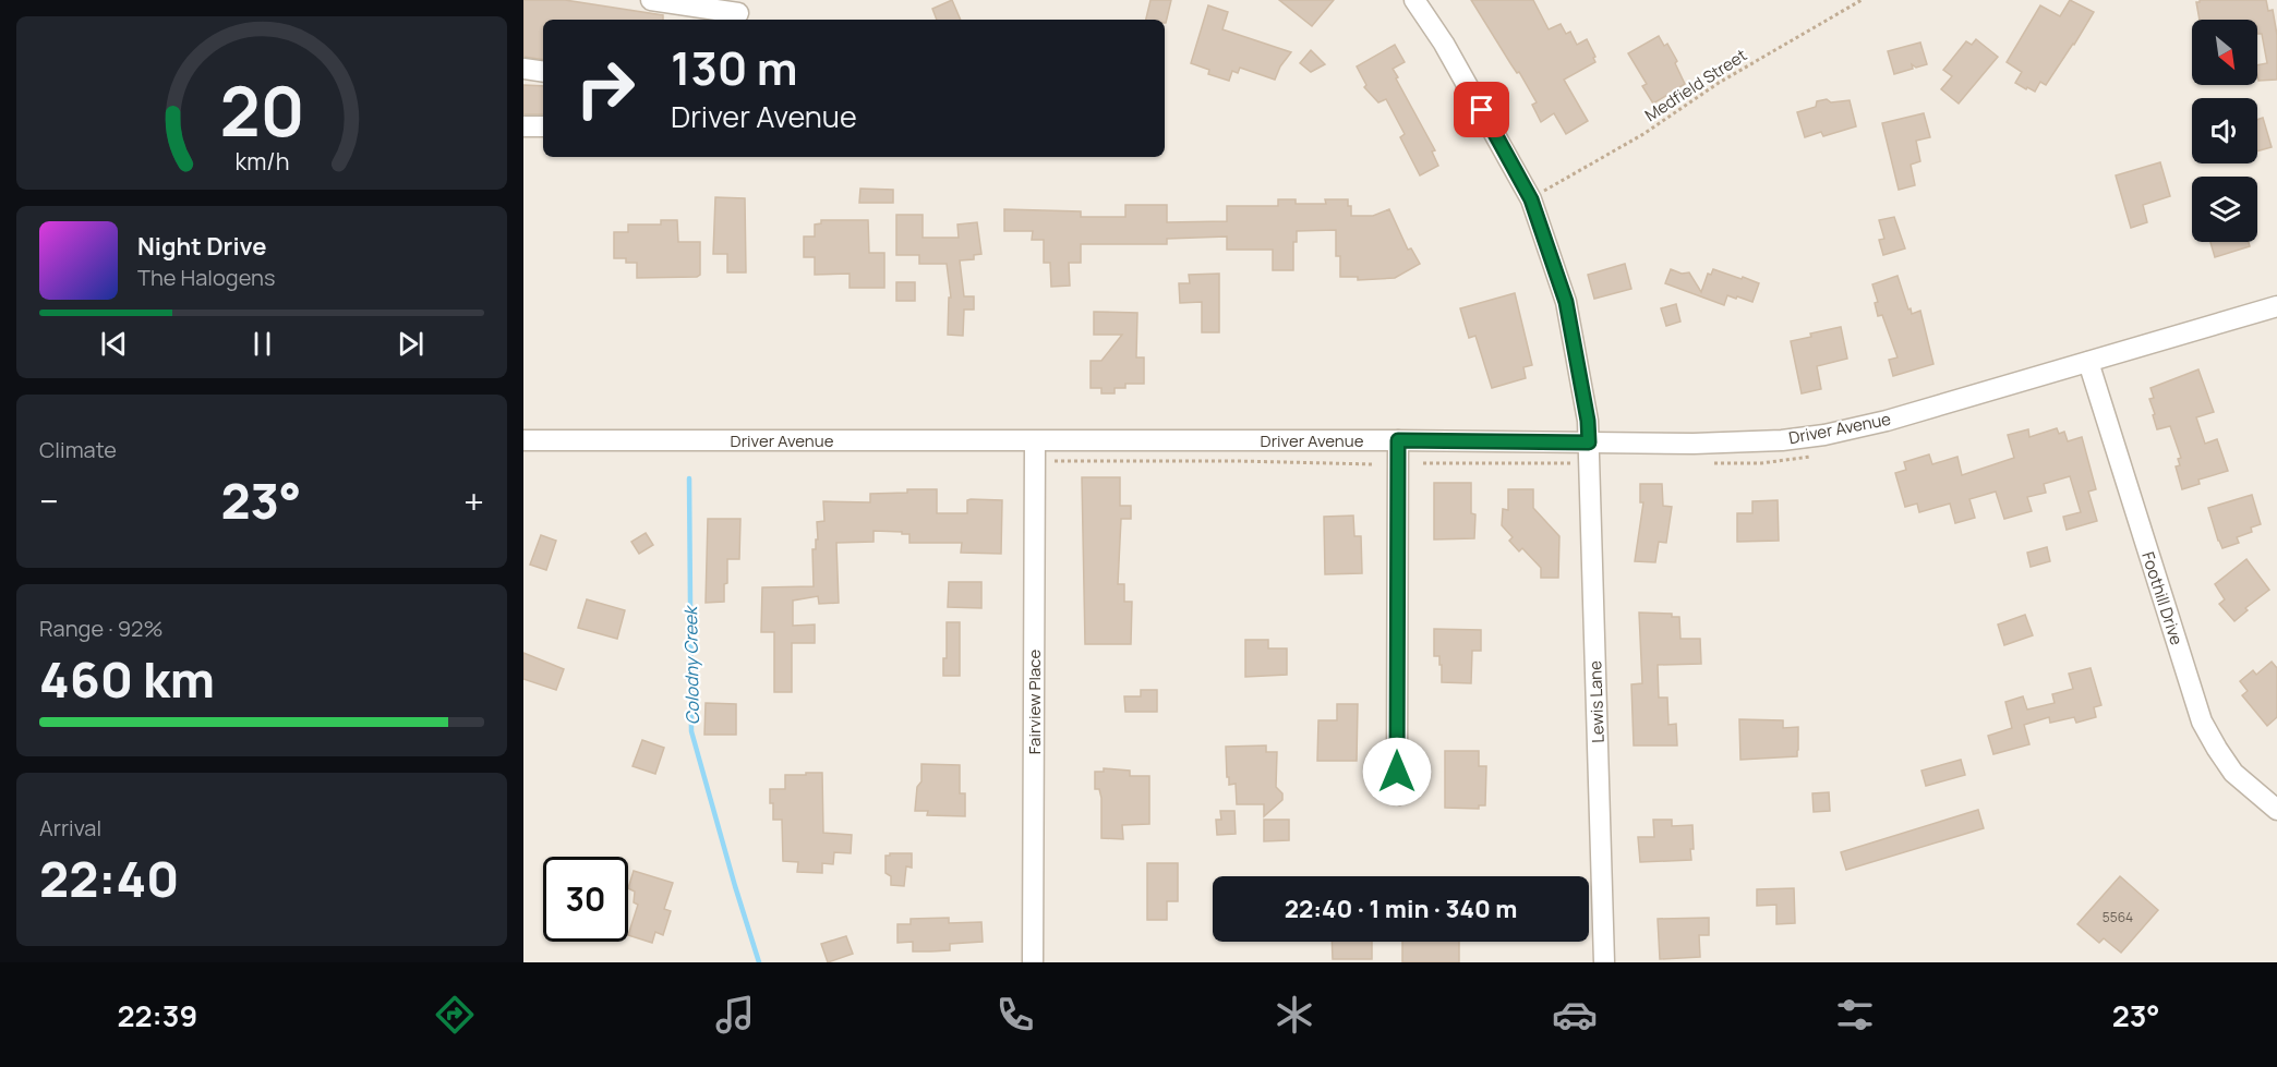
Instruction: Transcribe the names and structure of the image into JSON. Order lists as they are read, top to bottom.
{
  "streets": {
    "street": [
      "Driver Avenue",
      "Foothill Drive",
      "Fairview Place",
      "Lewis Lane"
    ],
    "path": ["Medfield Street"]
  },
  "crossings": [
    ["Driver Avenue", "Foothill Drive"],
    ["Driver Avenue", "Fairview Place"],
    ["Driver Avenue", "Lewis Lane"]
  ],
  "water": ["Colodny Creek"],
  "house_numbers": ["5564"],
  "north": "bottom right",
  "page": {
    "turn": ["130 m", "Driver Avenue"],
    "song": ["Night Drive", "The Halogens"],
    "tile": [
      "Climate",
      ["Range · 92%", "460 km"],
      ["Arrival", "22:40"]
    ],
    "heat": ["−", "23°", "+"],
    "limit": "30",
    "trip": "22:40 · 1 min · 340 m",
    "tabs": ["22:39", "23°"],
    "gauge": ["20", "km/h"]
  }
}
